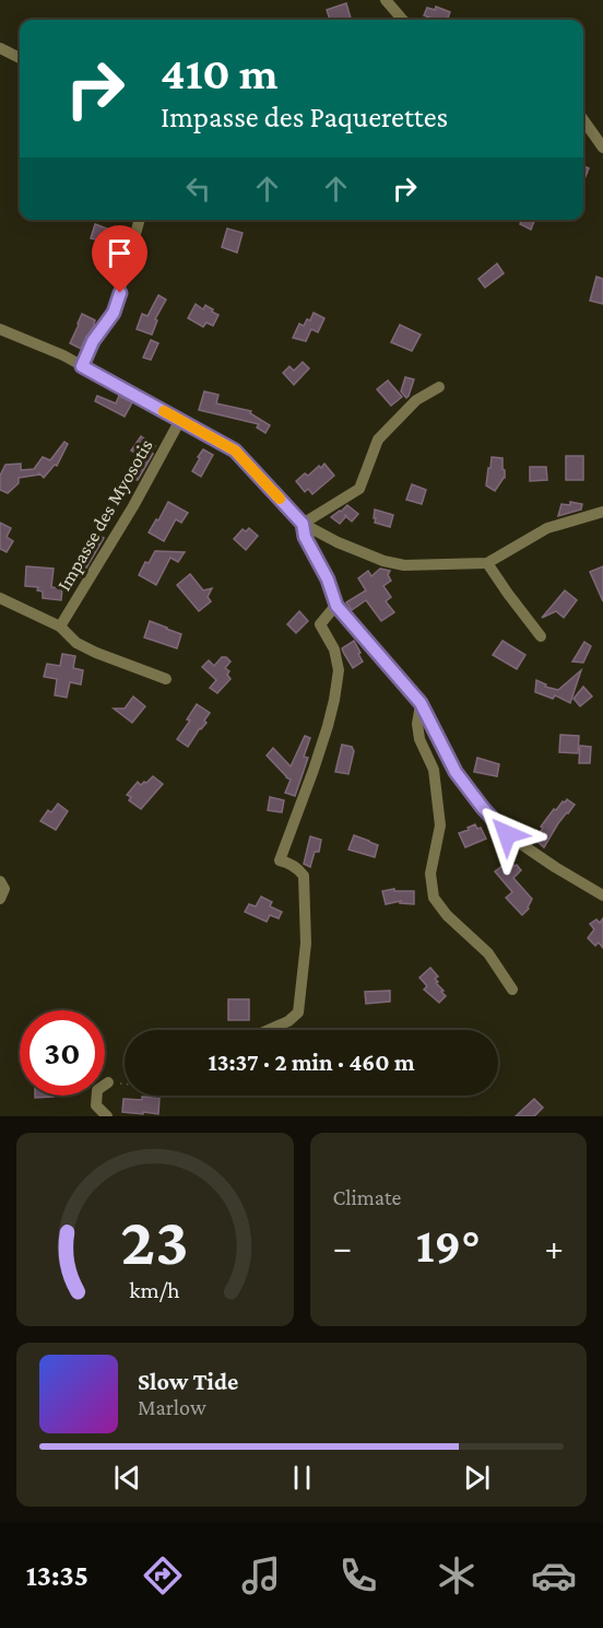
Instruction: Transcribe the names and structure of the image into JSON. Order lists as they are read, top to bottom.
{
  "streets": {
    "street": ["Impasse des Myosotis"]
  },
  "page": {
    "turn": ["410 m", "Impasse des Paquerettes"],
    "limit": "30",
    "trip": "13:37 · 2 min · 460 m",
    "tile": "Climate",
    "heat": ["−", "19°", "+"],
    "song": ["Slow Tide", "Marlow"],
    "tabs": "13:35",
    "gauge": ["23", "km/h"]
  }
}
